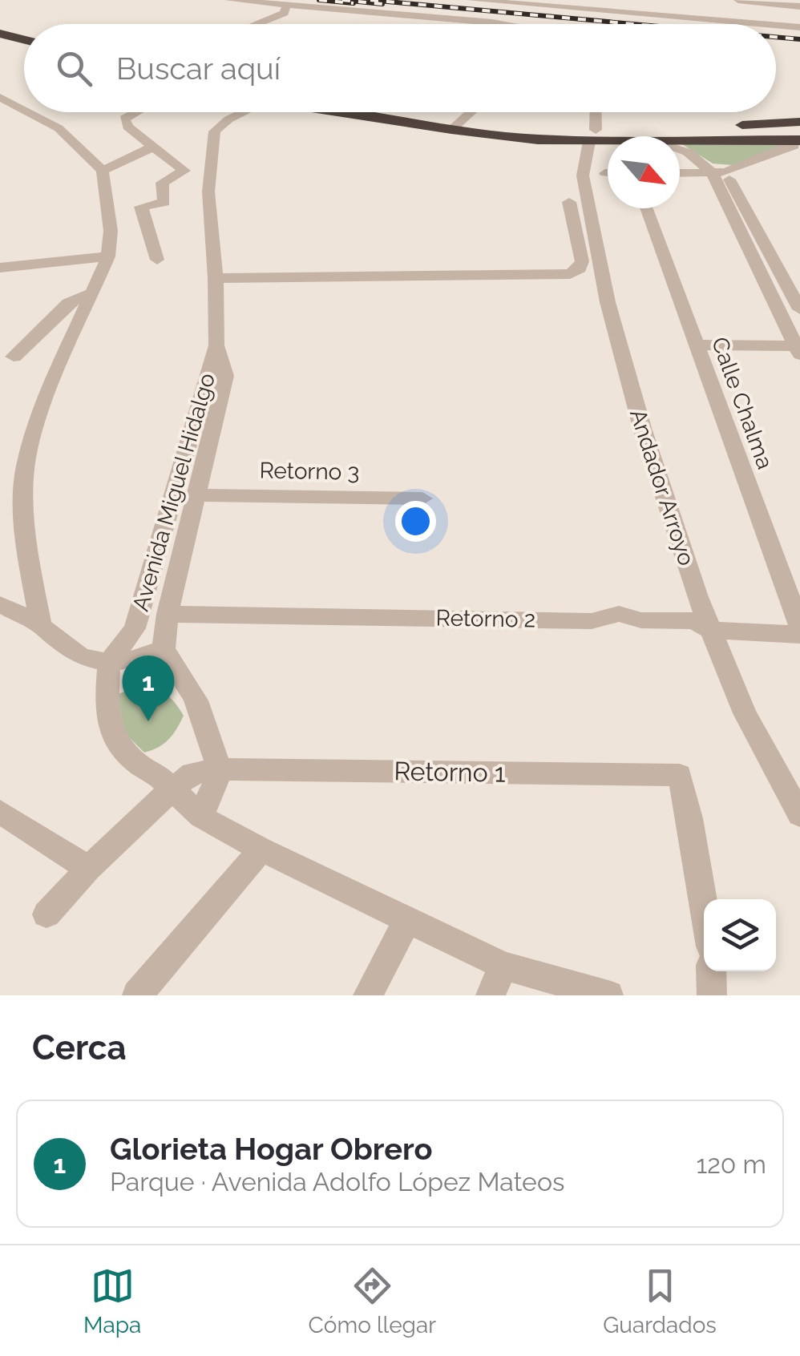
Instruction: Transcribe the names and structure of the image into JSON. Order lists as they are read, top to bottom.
{
  "streets": {
    "street": [
      "Calle Chalma",
      "Retorno 3",
      "Andador Arroyo",
      "Avenida Miguel Hidalgo",
      "Retorno 2",
      "Retorno 1"
    ]
  },
  "crossings": [
    ["Andador Arroyo", "Retorno 2"]
  ],
  "north": "bottom right",
  "page": {
    "search": "Buscar aquí",
    "pins": "1",
    "heading": "Cerca",
    "list": [
      {
        "mark": "1",
        "name": "Glorieta Hogar Obrero",
        "note": "Parque · Avenida Adolfo López Mateos",
        "value": "120 m"
      }
    ],
    "nav": ["Mapa", "Cómo llegar", "Guardados"]
  }
}
